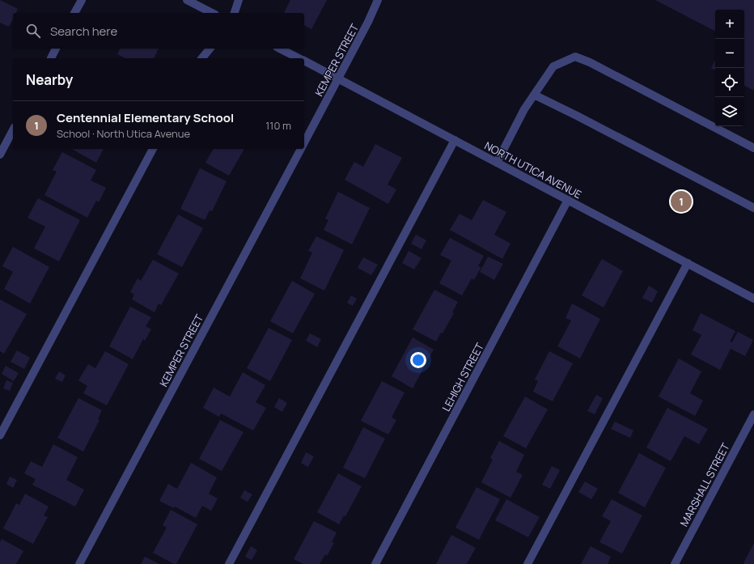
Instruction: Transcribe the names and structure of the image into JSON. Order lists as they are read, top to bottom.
{
  "streets": {
    "street": [
      "KEMPER STREET",
      "NORTH UTICA AVENUE",
      "LEHIGH STREET",
      "MARSHALL STREET"
    ]
  },
  "crossings": [
    ["KEMPER STREET", "NORTH UTICA AVENUE"],
    ["NORTH UTICA AVENUE", "LEHIGH STREET"]
  ],
  "page": {
    "map_buttons": ["+", "−"],
    "search": "Search here",
    "heading": "Nearby",
    "list": [
      {
        "mark": "1",
        "name": "Centennial Elementary School",
        "note": "School · North Utica Avenue",
        "value": "110 m"
      }
    ],
    "pins": "1"
  }
}
